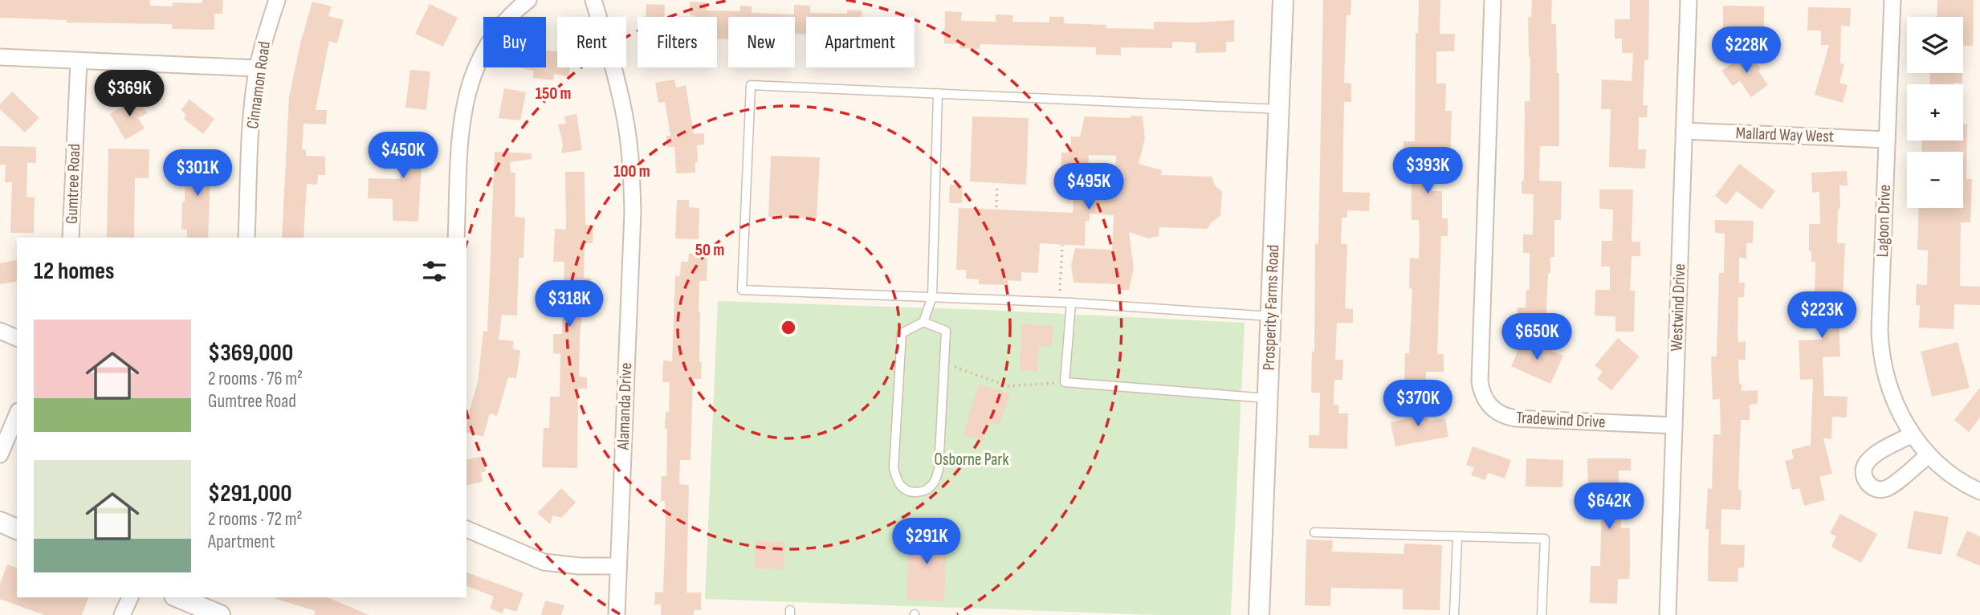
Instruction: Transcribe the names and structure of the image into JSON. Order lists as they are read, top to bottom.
{
  "streets": {
    "street": [
      "Cinnamon Road",
      "Mallard Way West",
      "Gumtree Road",
      "Lagoon Drive",
      "Prosperity Farms Road",
      "Westwind Drive",
      "Alamanda Drive",
      "Tradewind Drive"
    ]
  },
  "crossings": [
    ["Mallard Way West", "Lagoon Drive"],
    ["Mallard Way West", "Westwind Drive"],
    ["Westwind Drive", "Tradewind Drive"]
  ],
  "parks": ["Osborne Park"],
  "page": {
    "map_buttons": ["+", "−"],
    "chip": [
      "Buy",
      "Rent",
      "Filters",
      "New",
      "Apartment"
    ],
    "price": [
      "$228K",
      "$369K",
      "$450K",
      "$393K",
      "$301K",
      "$495K",
      "$318K",
      "$223K",
      "$650K",
      "$370K",
      "$642K",
      "$291K"
    ],
    "heading": "12 homes",
    "list": [
      {
        "name": "$369,000",
        "note": "2 rooms · 76 m² · Gumtree Road"
      },
      {
        "name": "$291,000",
        "note": "2 rooms · 72 m² · Apartment"
      }
    ]
  },
  "rings": ["150 m", "100 m", "50 m"]
}
